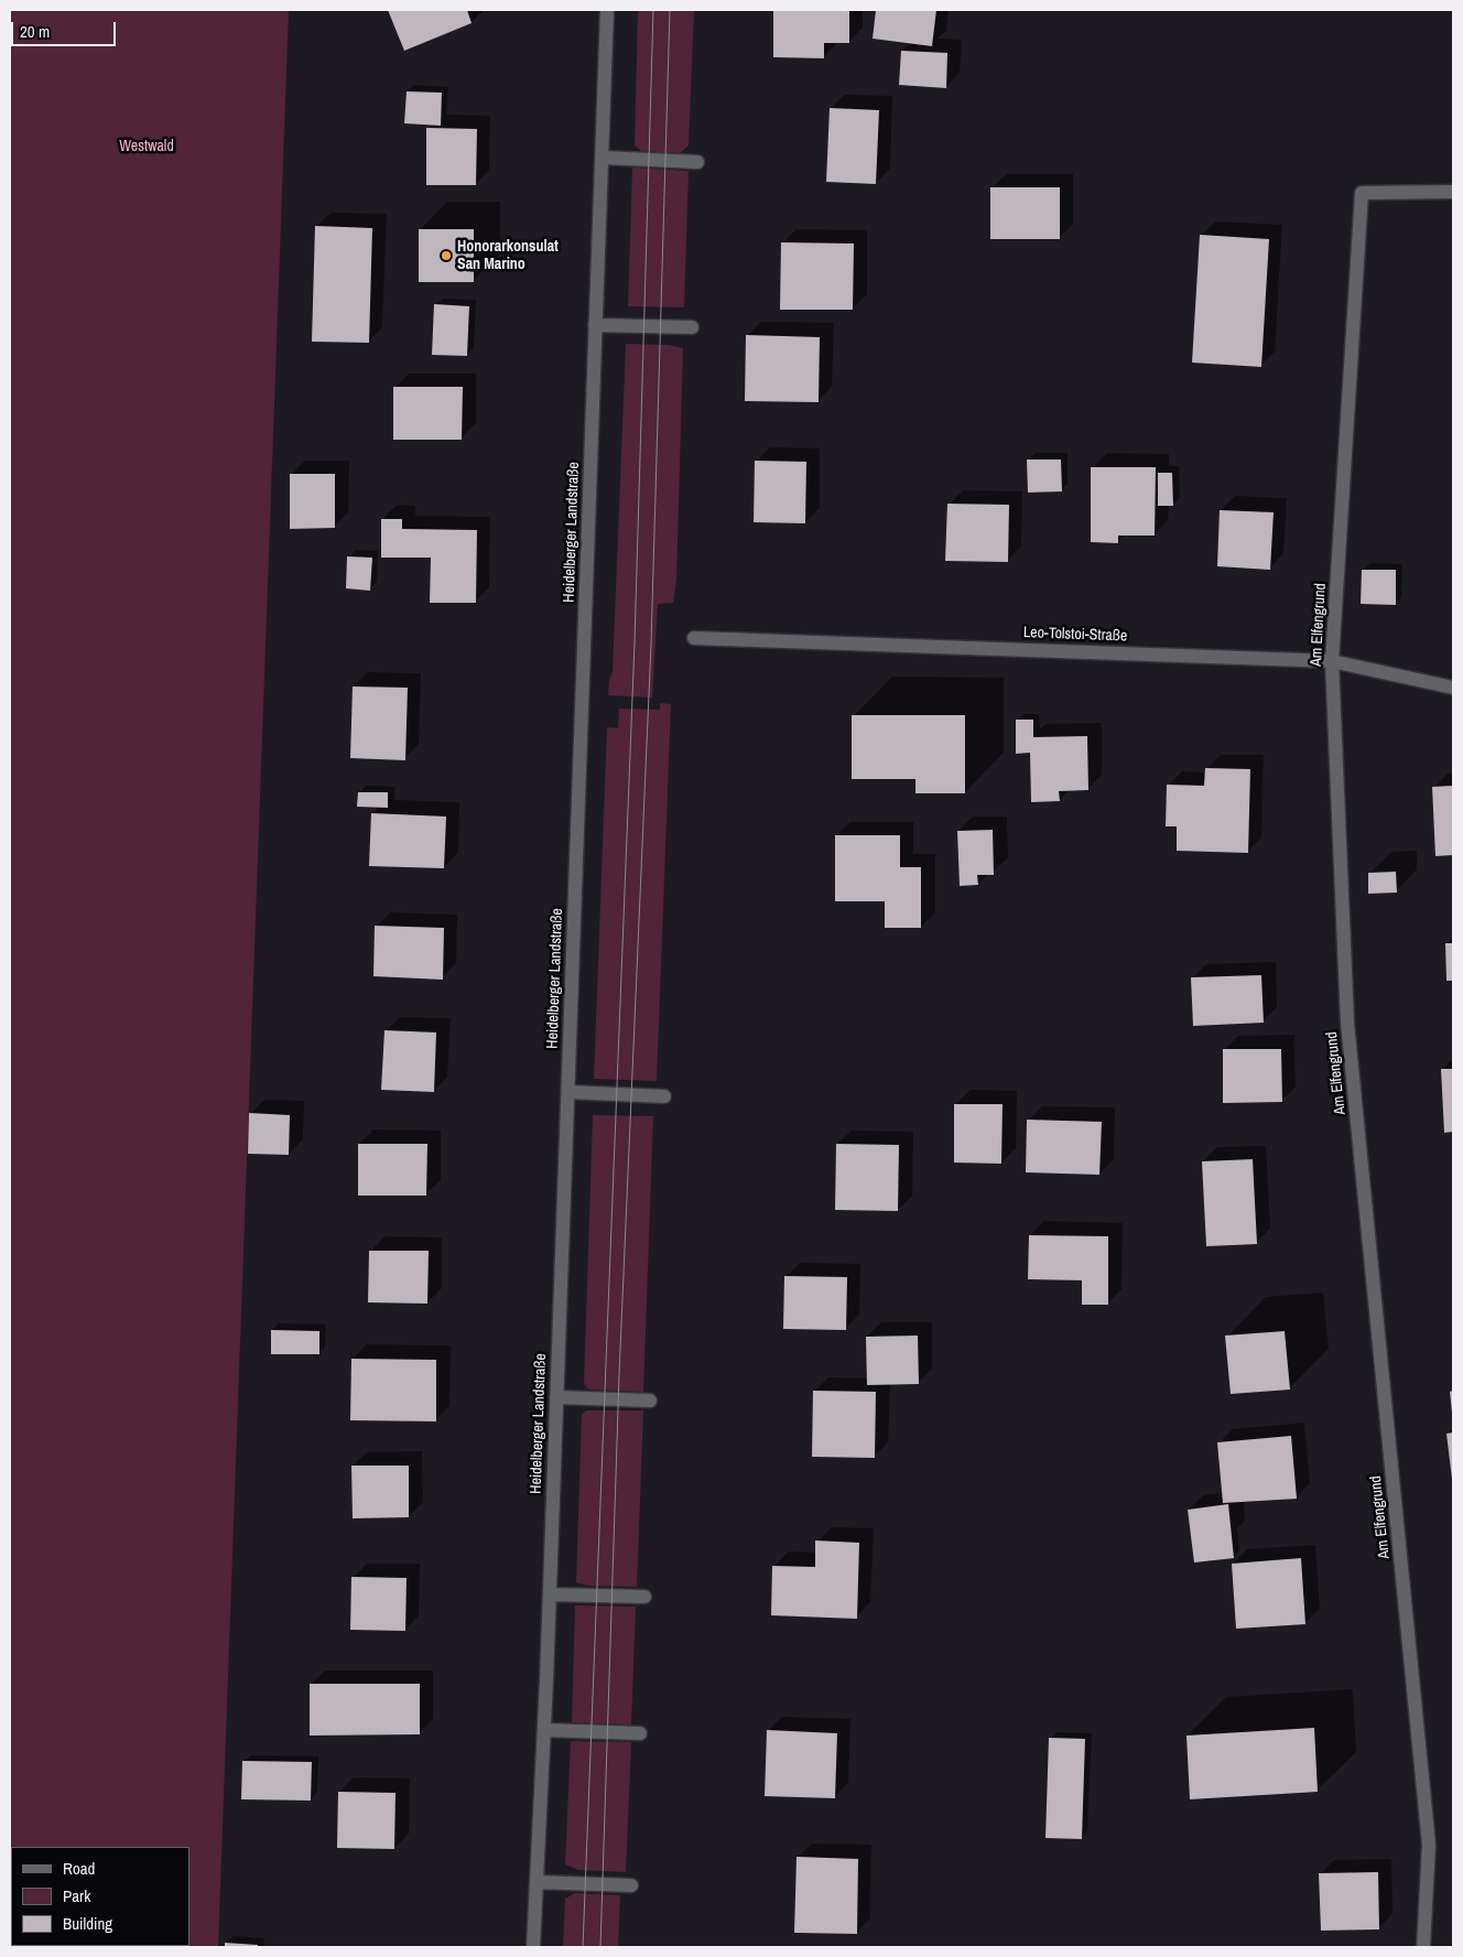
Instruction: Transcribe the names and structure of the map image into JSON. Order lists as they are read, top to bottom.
{
  "streets": {
    "street": ["Heidelberger Landstraße", "Am Elfengrund", "Leo-Tolstoi-Straße"]
  },
  "crossings": [
    ["Am Elfengrund", "Leo-Tolstoi-Straße"]
  ],
  "parks": ["Westwald"],
  "places": ["Honorarkonsulat San Marino"],
  "legend": ["Road", "Park", "Building"],
  "scale_bar": "20 m"
}
